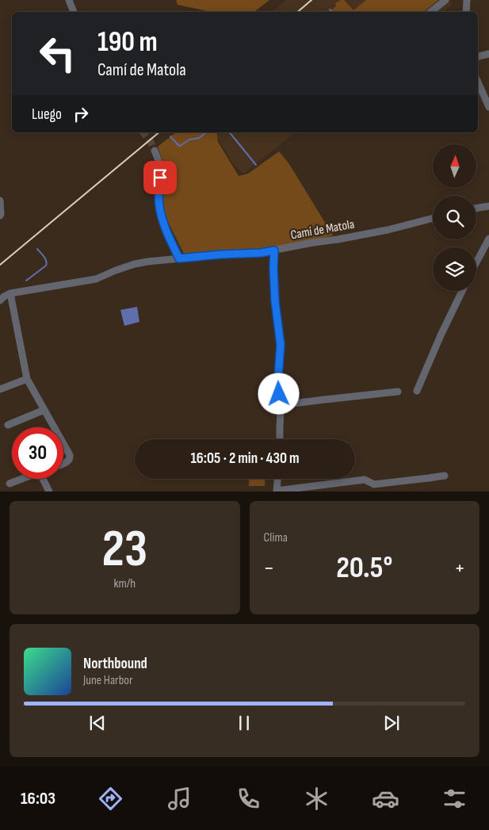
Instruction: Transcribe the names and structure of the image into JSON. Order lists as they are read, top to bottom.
{
  "streets": {
    "street": ["Camí de Matola"]
  },
  "north": "top",
  "page": {
    "turn": ["190 m", "Camí de Matola"],
    "then": "Luego",
    "limit": "30",
    "trip": "16:05 · 2 min · 430 m",
    "tile": [
      ["23", "km/h"],
      "Clima"
    ],
    "heat": ["−", "20.5°", "+"],
    "song": ["Northbound", "June Harbor"],
    "tabs": "16:03"
  }
}
